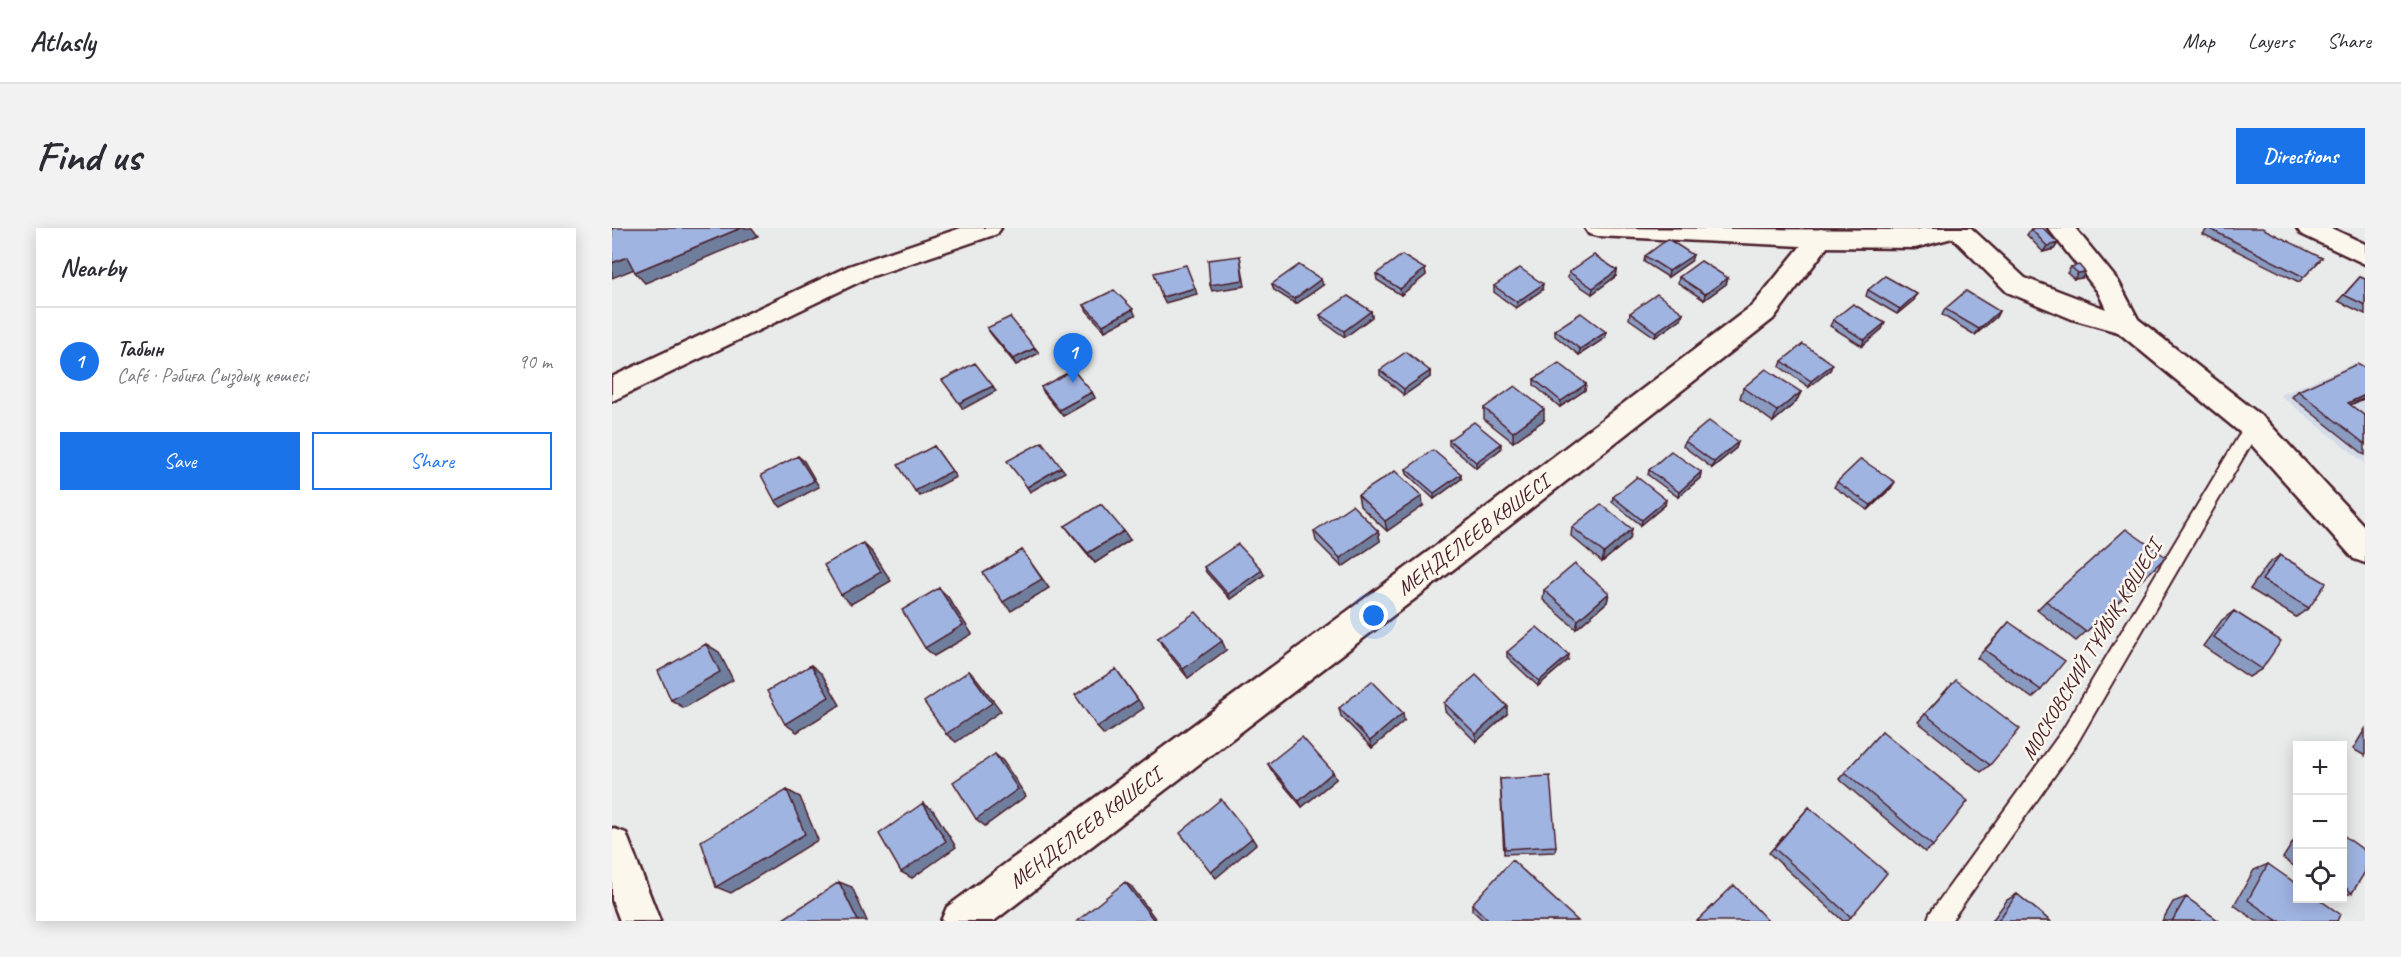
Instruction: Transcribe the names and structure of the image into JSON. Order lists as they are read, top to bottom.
{
  "streets": {
    "street": ["МЕНДЕЛЕЕВ КӨШЕСІ"],
    "lane": ["МОСКОВСКИЙ ТҰЙЫҚ КӨШЕСІ"]
  },
  "page": {
    "header": "Atlasly",
    "nav": ["Map", "Layers", "Share"],
    "buttons": [
      "Directions",
      ["Save", "Share"]
    ],
    "title": "Find us",
    "heading": "Nearby",
    "list": [
      {
        "mark": "1",
        "name": "Табын",
        "note": "Café · Рәбиға Сыздық көшесі",
        "value": "90 m"
      }
    ],
    "pins": "1",
    "map_buttons": ["+", "−"]
  }
}
